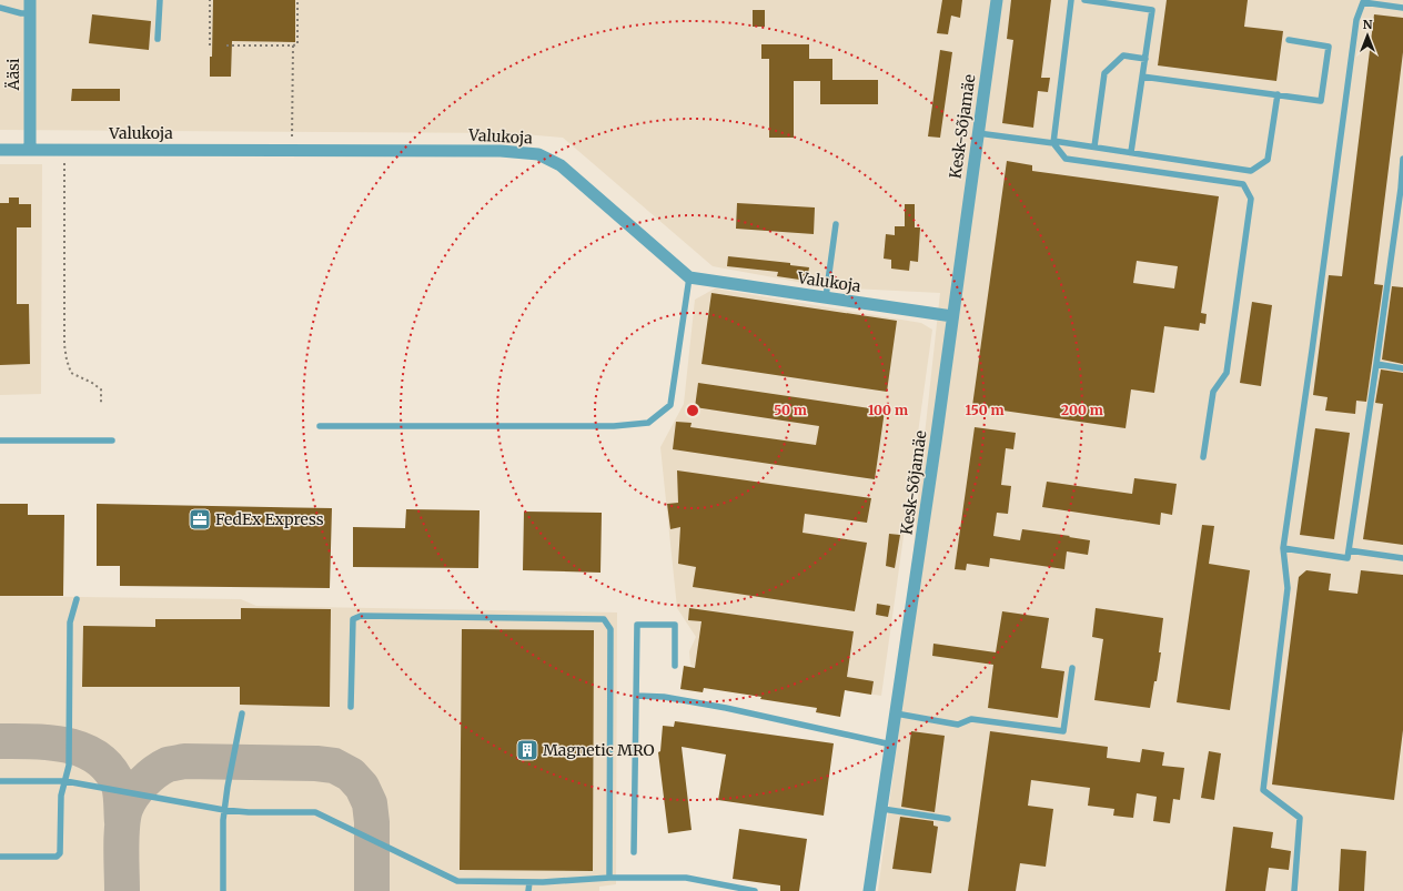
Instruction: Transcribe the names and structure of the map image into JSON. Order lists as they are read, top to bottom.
{
  "streets": {
    "street": ["Ääsi", "Kesk-Sõjamäe", "Valukoja"]
  },
  "crossings": [
    ["Ääsi", "Valukoja"],
    ["Kesk-Sõjamäe", "Valukoja"]
  ],
  "places": {
    "office": ["FedEx Express"],
    "building": ["Magnetic MRO"]
  },
  "north": "top",
  "rings": [
    "50 m",
    "100 m",
    "150 m",
    "200 m"
  ]
}
